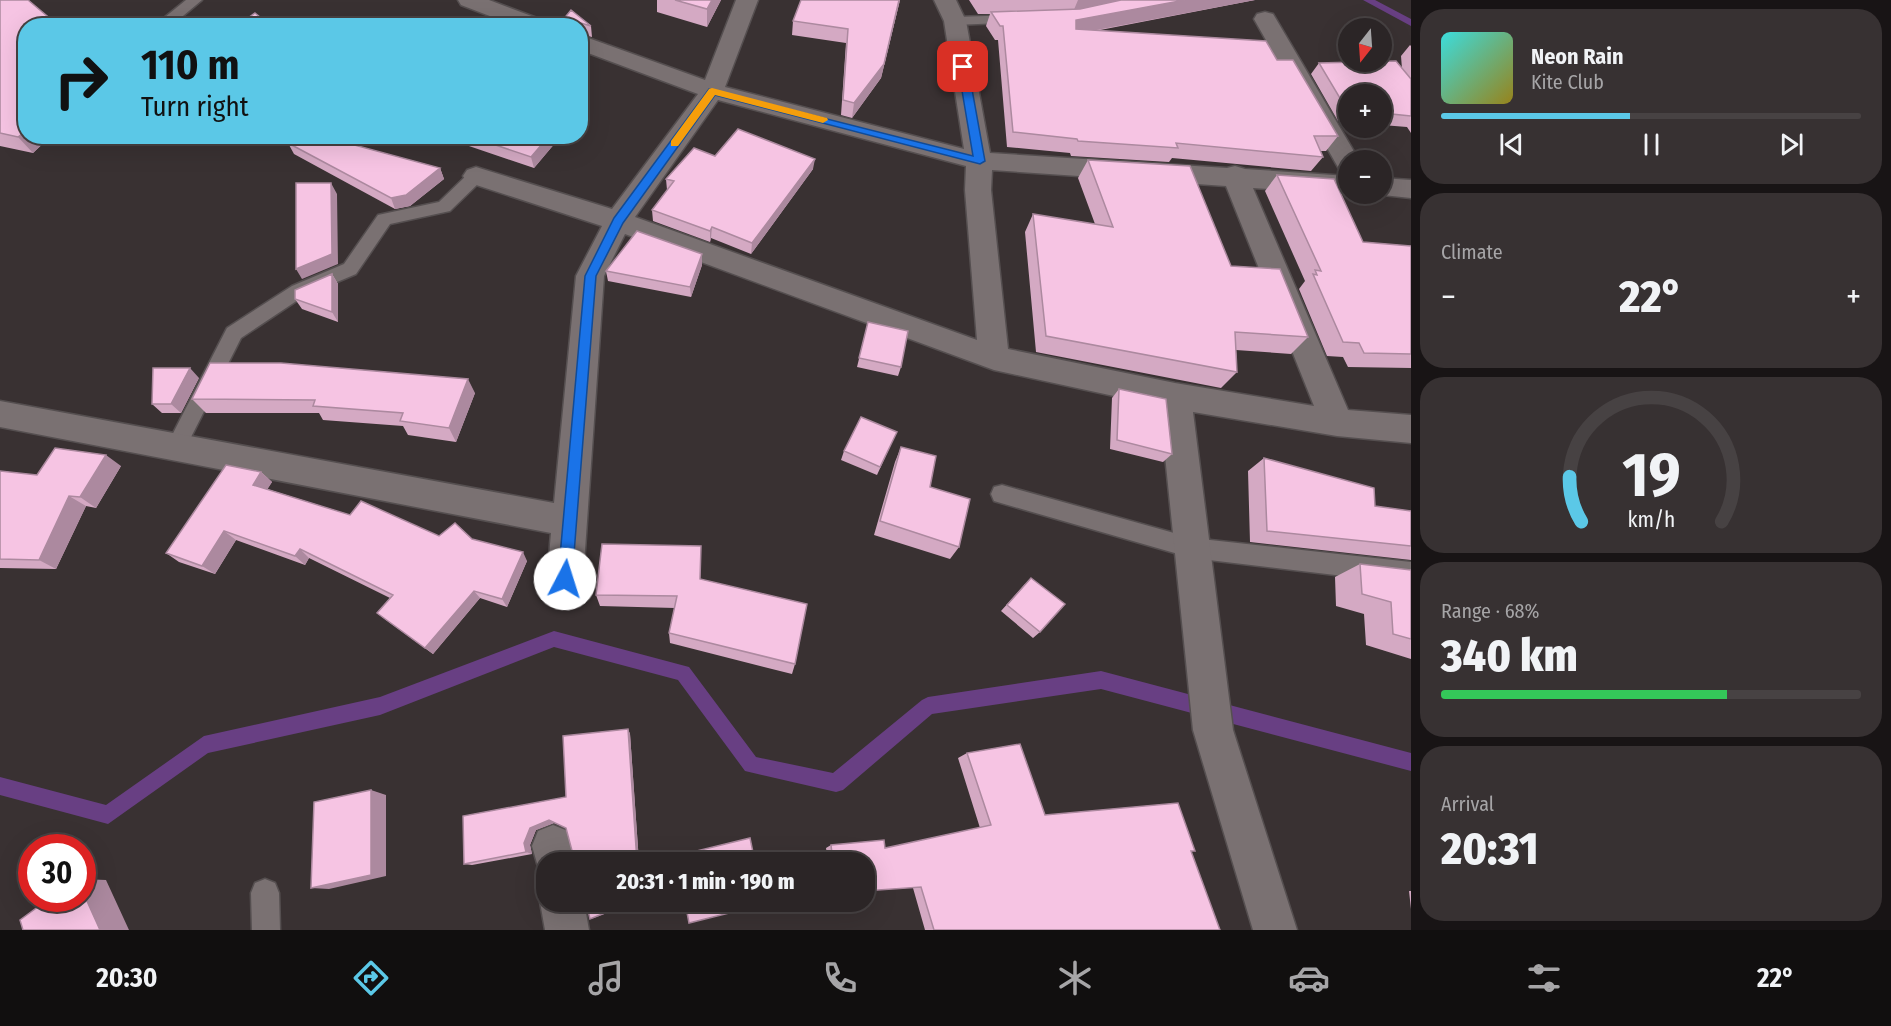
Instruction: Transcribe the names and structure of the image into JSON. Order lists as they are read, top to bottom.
{
  "north": "bottom",
  "page": {
    "map_buttons": ["+", "−"],
    "turn": ["110 m", "Turn right"],
    "song": ["Neon Rain", "Kite Club"],
    "tile": [
      "Climate",
      ["Range · 68%", "340 km"],
      ["Arrival", "20:31"]
    ],
    "heat": ["−", "22°", "+"],
    "limit": "30",
    "trip": "20:31 · 1 min · 190 m",
    "tabs": ["20:30", "22°"],
    "gauge": ["19", "km/h"]
  }
}
